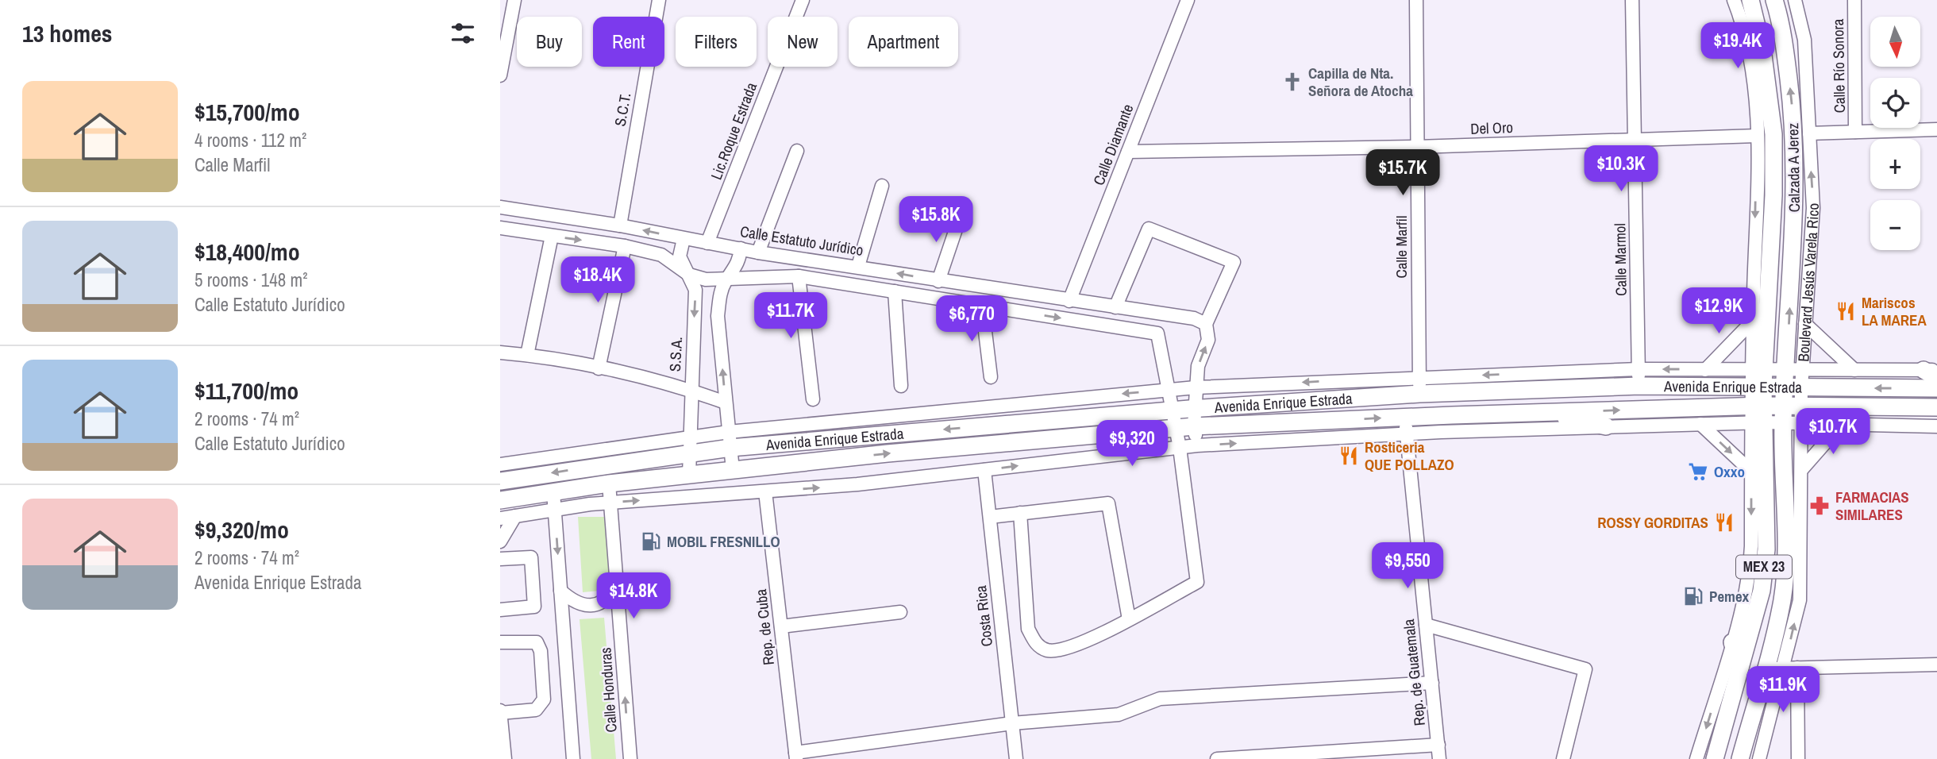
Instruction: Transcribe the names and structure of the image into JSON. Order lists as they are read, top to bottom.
{
  "streets": {
    "main road": [
      "Calzada A Jerez",
      "Boulevard Jesús Varela Rico",
      "Avenida Enrique Estrada",
      "MEX 23"
    ],
    "street": [
      "Calle Río Sonora",
      "S.C.T.",
      "Del Oro",
      "Lic.Roque Estrada",
      "Calle Diamante",
      "Calle Estatuto Jurídico",
      "Calle Marfil",
      "Calle Marmol",
      "S.S.A.",
      "Costa Rica",
      "Rep. de Cuba",
      "Rep. de Guatemala",
      "Calle Honduras"
    ]
  },
  "crossings": [
    ["S.C.T.", "Calle Estatuto Jurídico"],
    ["Del Oro", "Calle Diamante"],
    ["Del Oro", "Calle Marfil"],
    ["Del Oro", "Calle Marmol"],
    ["Lic.Roque Estrada", "Calle Estatuto Jurídico"],
    ["Calle Diamante", "Calle Estatuto Jurídico"],
    ["Calzada A Jerez", "Boulevard Jesús Varela Rico"],
    ["Calzada A Jerez", "Avenida Enrique Estrada"],
    ["Calzada A Jerez", "MEX 23"],
    ["Calle Estatuto Jurídico", "S.S.A."],
    ["Calle Marfil", "Avenida Enrique Estrada"],
    ["Calle Marmol", "Avenida Enrique Estrada"],
    ["Boulevard Jesús Varela Rico", "Avenida Enrique Estrada"],
    ["S.S.A.", "Avenida Enrique Estrada"],
    ["Avenida Enrique Estrada", "MEX 23"],
    ["Avenida Enrique Estrada", "Rep. de Guatemala"],
    ["Avenida Enrique Estrada", "Calle Honduras"]
  ],
  "places": {
    "church": ["Capilla de Nta. Señora de Atocha"],
    "restaurant": ["Mariscos LA MAREA", "Rosticeria QUE POLLAZO", "ROSSY GORDITAS"],
    "supermarket": ["Oxxo"],
    "pharmacy": ["FARMACIAS SIMILARES"],
    "fuel station": ["MOBIL FRESNILLO", "Pemex"]
  },
  "north": "bottom",
  "page": {
    "heading": "13 homes",
    "map_buttons": ["+", "−"],
    "chip": [
      "Buy",
      "Rent",
      "Filters",
      "New",
      "Apartment"
    ],
    "price": [
      "$19.4K",
      "$10.3K",
      "$15.7K",
      "$15.8K",
      "$18.4K",
      "$12.9K",
      "$11.7K",
      "$6,770",
      "$10.7K",
      "$9,320",
      "$9,550",
      "$14.8K",
      "$11.9K"
    ],
    "list": [
      {
        "name": "$15,700/mo",
        "note": "4 rooms · 112 m² · Calle Marfil"
      },
      {
        "name": "$18,400/mo",
        "note": "5 rooms · 148 m² · Calle Estatuto Jurídico"
      },
      {
        "name": "$11,700/mo",
        "note": "2 rooms · 74 m² · Calle Estatuto Jurídico"
      },
      {
        "name": "$9,320/mo",
        "note": "2 rooms · 74 m² · Avenida Enrique Estrada"
      }
    ]
  }
}
